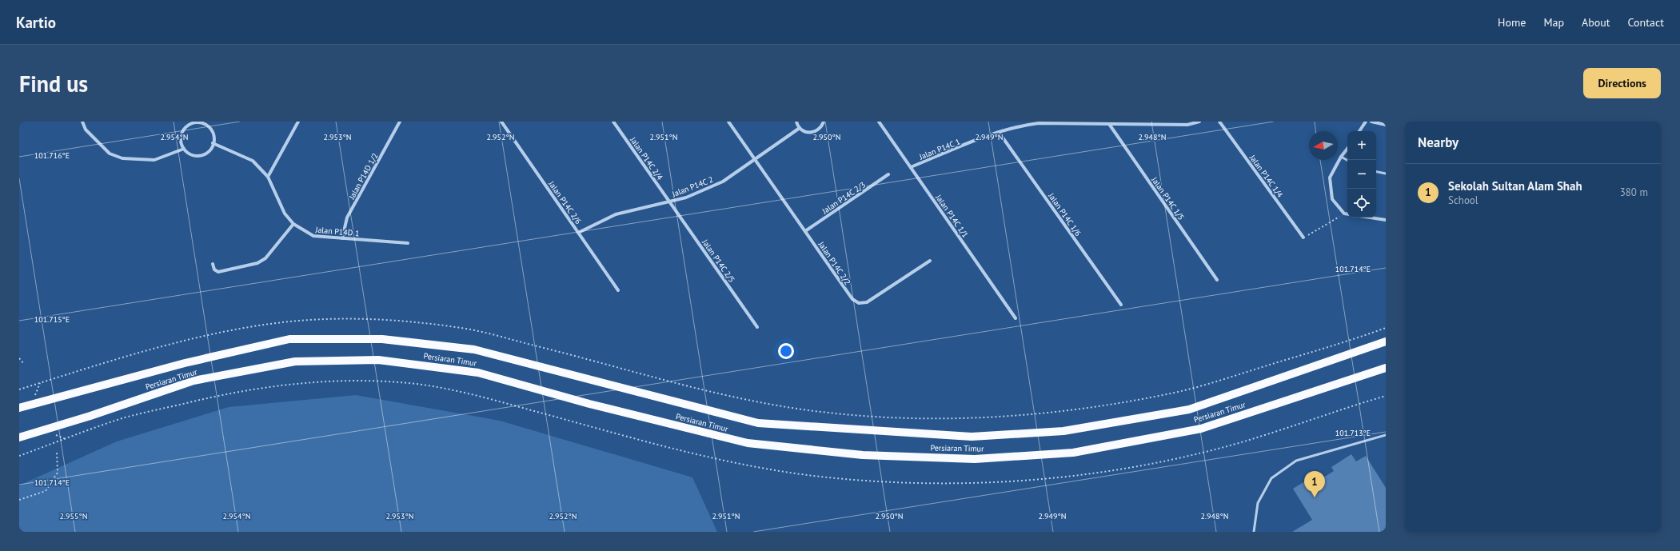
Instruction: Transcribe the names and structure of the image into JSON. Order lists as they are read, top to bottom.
{
  "streets": {
    "main road": ["Persiaran Timur"],
    "street": [
      "Jalan P14C 1",
      "Jalan P14C 2/4",
      "Jalan P14D 1/2",
      "Jalan P14C 1/4",
      "Jalan P14C 2",
      "Jalan P14C 2/3",
      "Jalan P14C 1/5",
      "Jalan P14C 2/6",
      "Jalan P14C 1/6",
      "Jalan P14C 1/1",
      "Jalan P14D 1",
      "Jalan P14C 2/5",
      "Jalan P14C 2/2"
    ]
  },
  "crossings": [
    ["Jalan P14C 1", "Jalan P14C 1/5"],
    ["Jalan P14C 1", "Jalan P14C 1/6"],
    ["Jalan P14C 1", "Jalan P14C 1/1"],
    ["Jalan P14C 2/4", "Jalan P14C 2"],
    ["Jalan P14C 2/4", "Jalan P14C 2/5"],
    ["Jalan P14D 1/2", "Jalan P14D 1"],
    ["Jalan P14C 2", "Jalan P14C 2/6"],
    ["Jalan P14C 2", "Jalan P14C 2/5"],
    ["Jalan P14C 2", "Jalan P14C 2/2"],
    ["Jalan P14C 2/3", "Jalan P14C 2/2"]
  ],
  "north": "left",
  "page": {
    "header": "Kartio",
    "nav": [
      "Home",
      "Map",
      "About",
      "Contact"
    ],
    "buttons": "Directions",
    "title": "Find us",
    "heading": "Nearby",
    "map_buttons": ["+", "−"],
    "list": [
      {
        "mark": "1",
        "name": "Sekolah Sultan Alam Shah",
        "note": "School",
        "value": "380 m"
      }
    ],
    "pins": "1"
  },
  "coordinates": [
    "2.948°N",
    "2.954°N",
    "2.953°N",
    "2.952°N",
    "2.951°N",
    "2.950°N",
    "2.949°N",
    "101.716°E",
    "101.714°E",
    "101.715°E",
    "101.713°E",
    "2.955°N"
  ]
}
